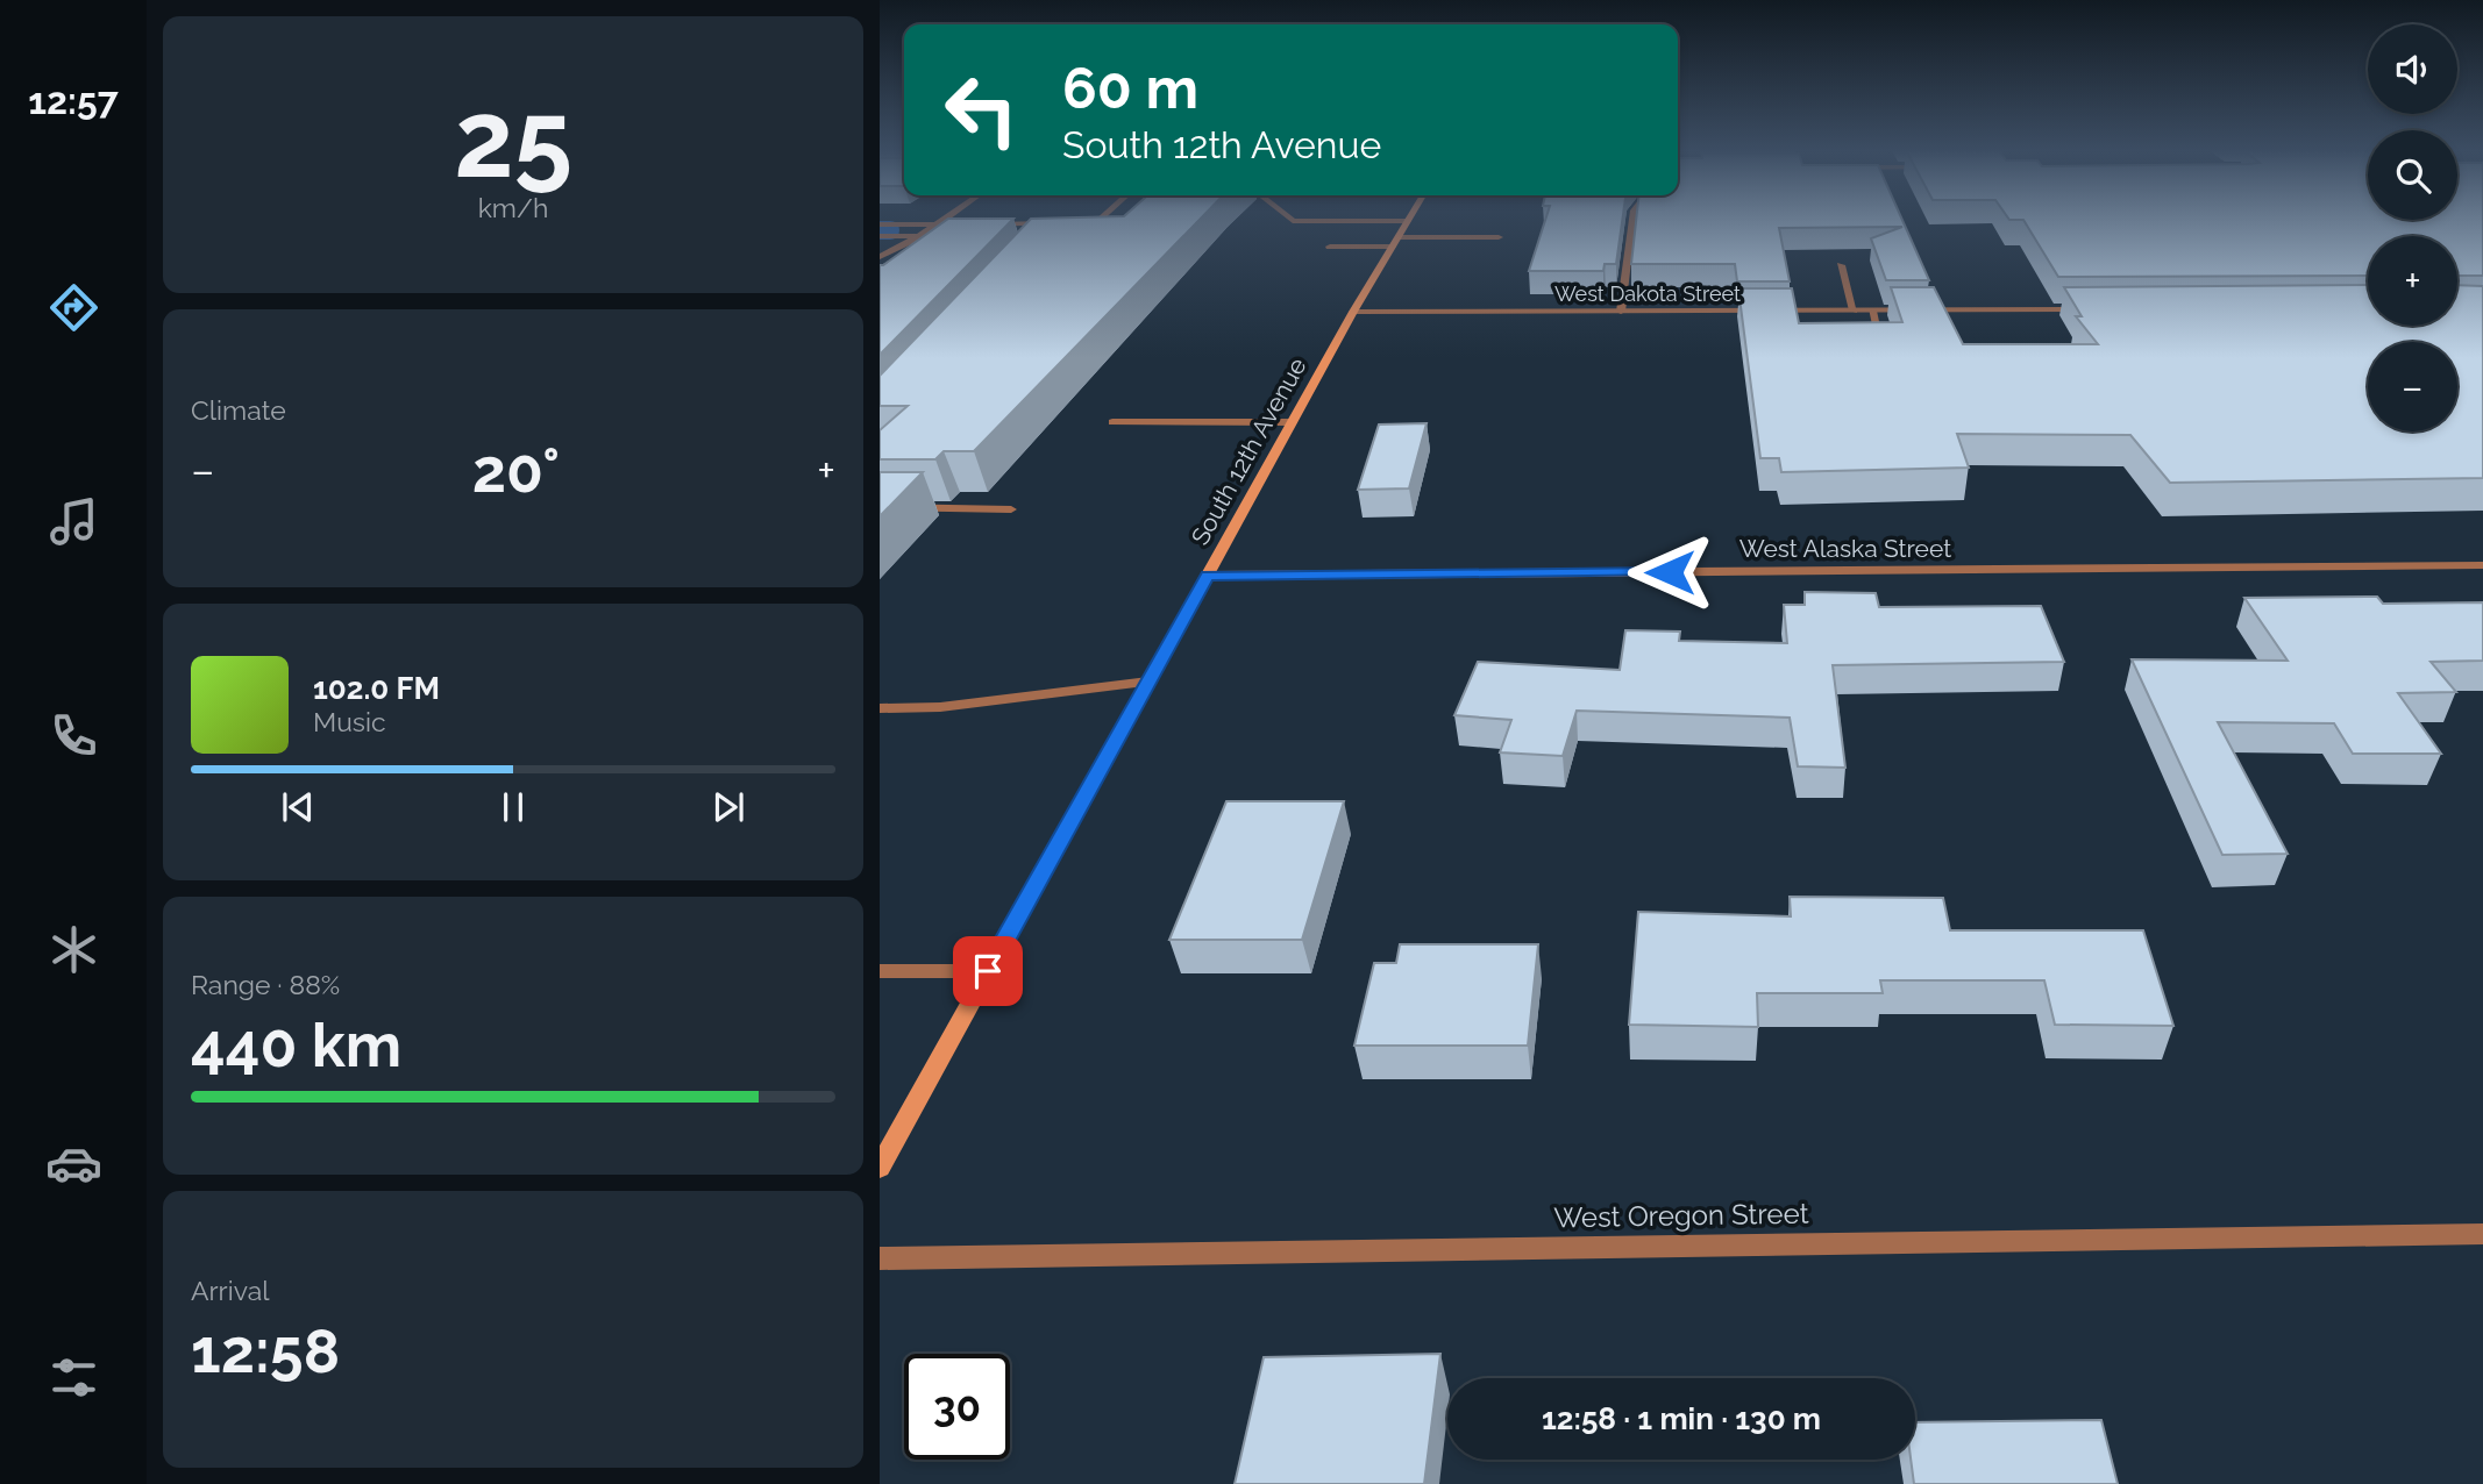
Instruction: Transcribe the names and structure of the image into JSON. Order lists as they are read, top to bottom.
{
  "streets": {
    "main road": ["South 12th Avenue"],
    "street": ["West Dakota Street", "West Alaska Street", "West Oregon Street"]
  },
  "crossings": [
    ["West Dakota Street", "South 12th Avenue"],
    ["South 12th Avenue", "West Alaska Street"]
  ],
  "page": {
    "tabs": "12:57",
    "tile": [
      ["25", "km/h"],
      "Climate",
      ["Range · 88%", "440 km"],
      ["Arrival", "12:58"]
    ],
    "map_buttons": ["+", "−"],
    "turn": ["60 m", "South 12th Avenue"],
    "heat": ["−", "20°", "+"],
    "song": ["102.0 FM", "Music"],
    "limit": "30",
    "trip": "12:58 · 1 min · 130 m"
  }
}
